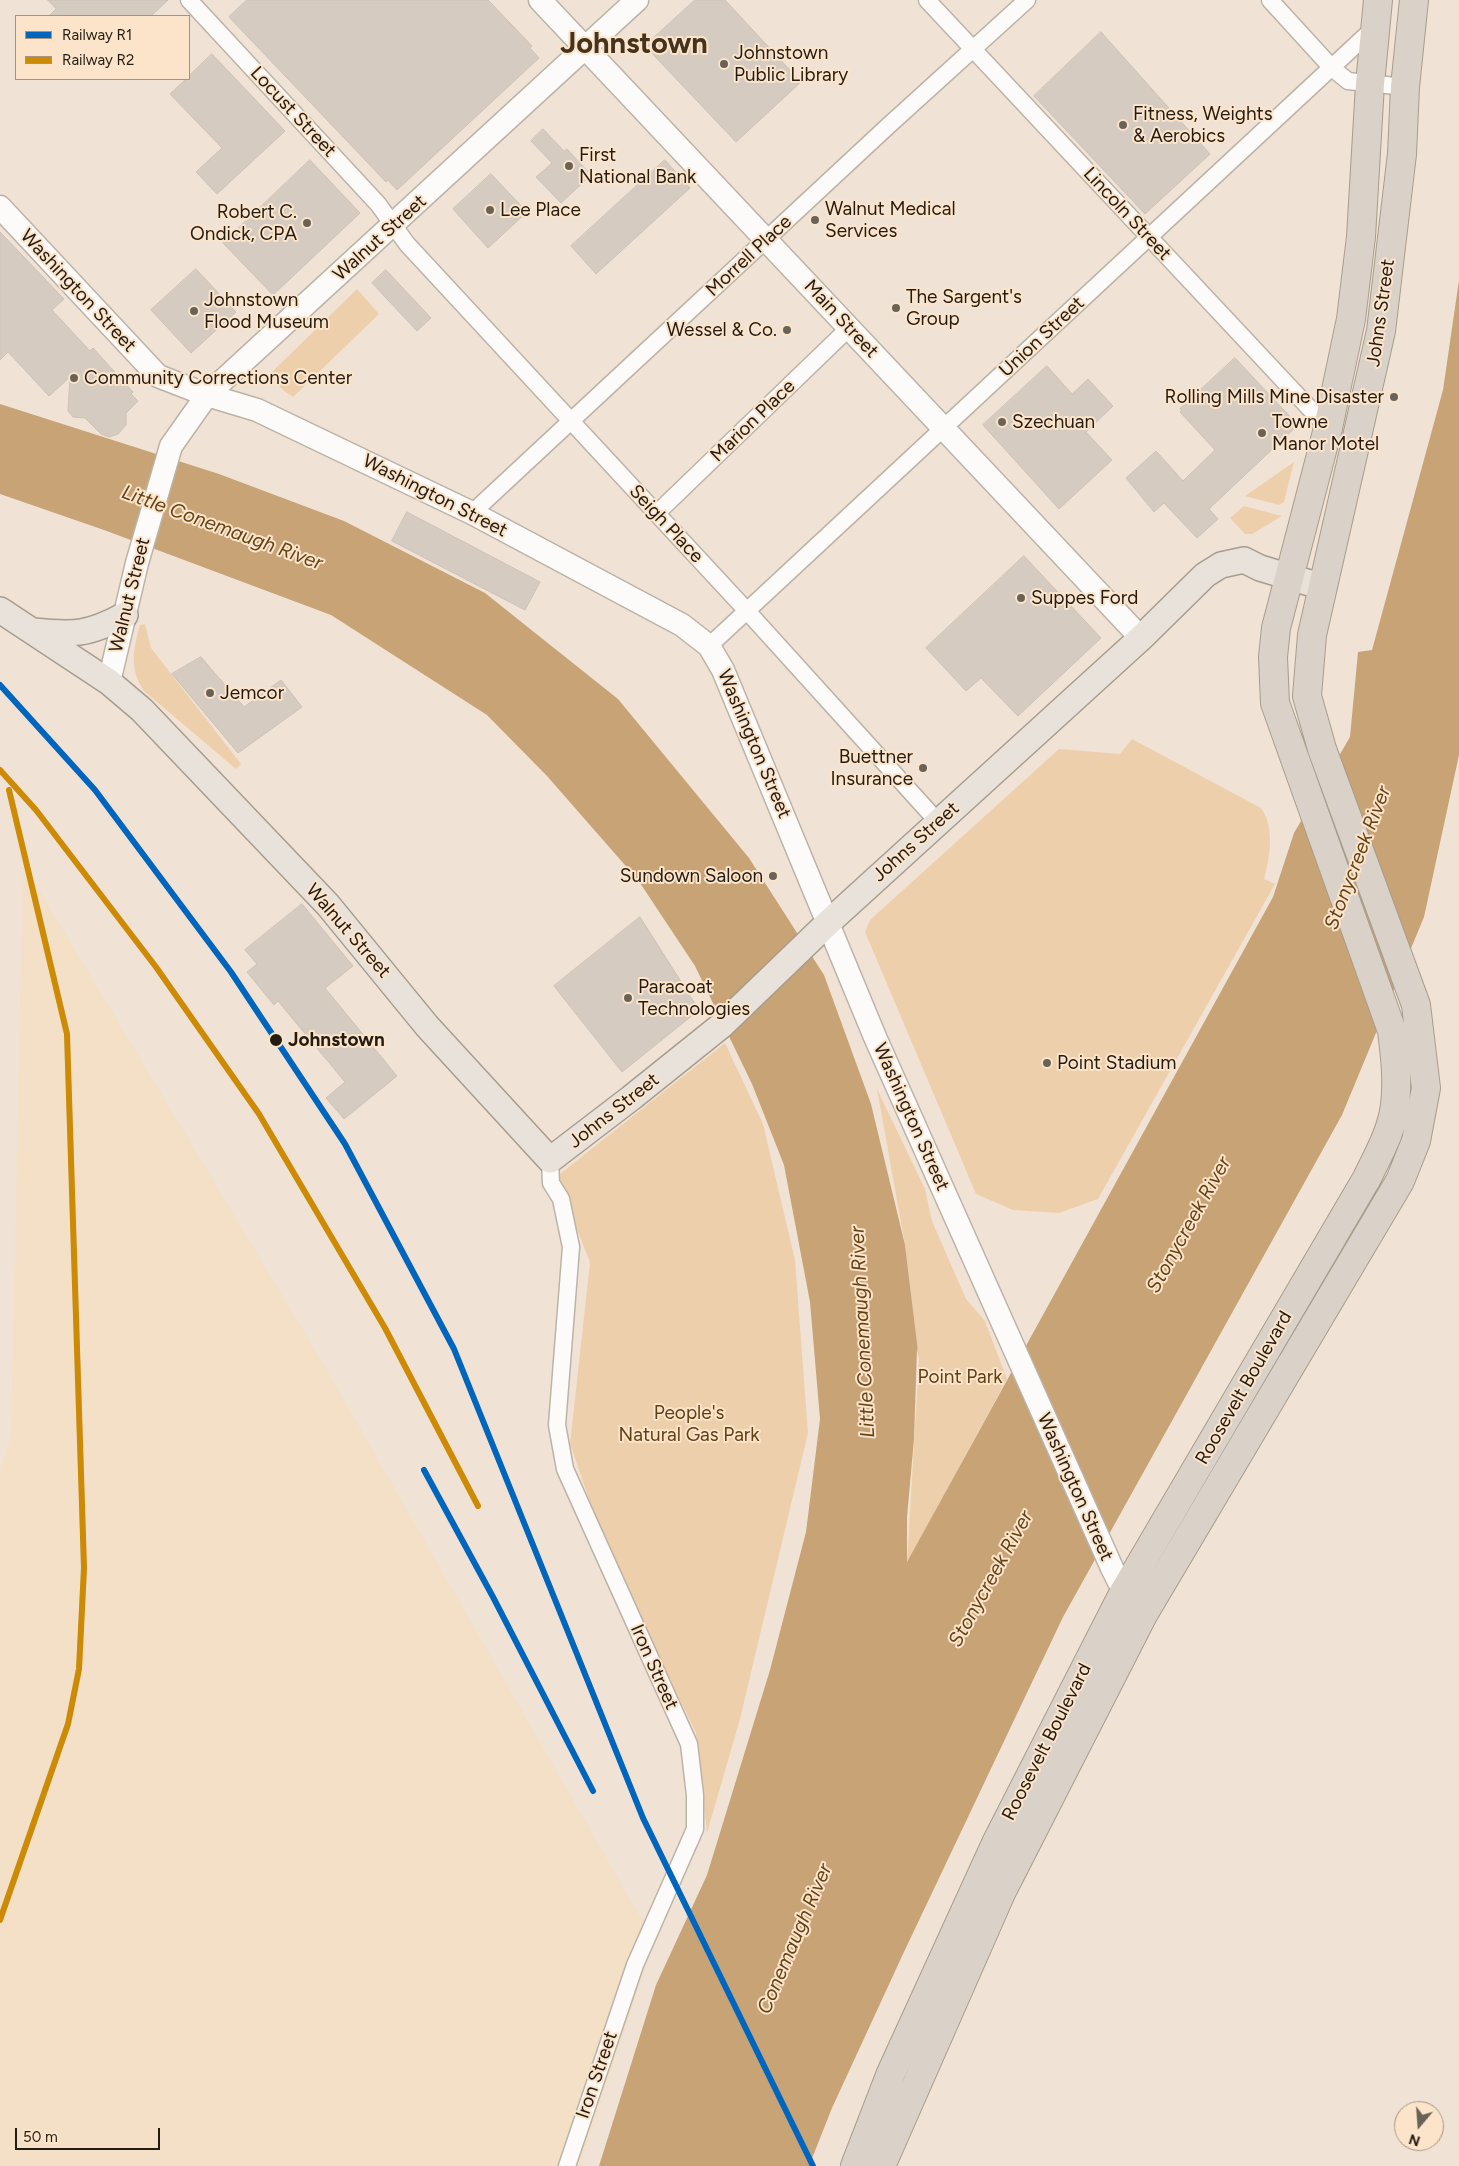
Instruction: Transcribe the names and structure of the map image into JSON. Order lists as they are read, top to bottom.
{
  "streets": {
    "highway": ["Johns Street", "Roosevelt Boulevard"],
    "main road": ["Walnut Street", "Washington Street", "Main Street"],
    "street": [
      "Locust Street",
      "Lincoln Street",
      "Morrell Place",
      "Union Street",
      "Marion Place",
      "Seigh Place",
      "Iron Street"
    ]
  },
  "crossings": [
    ["Locust Street", "Walnut Street"],
    ["Locust Street", "Seigh Place"],
    ["Lincoln Street", "Morrell Place"],
    ["Lincoln Street", "Johns Street"],
    ["Lincoln Street", "Union Street"],
    ["Walnut Street", "Washington Street"],
    ["Walnut Street", "Johns Street"],
    ["Walnut Street", "Main Street"],
    ["Walnut Street", "Seigh Place"],
    ["Walnut Street", "Iron Street"],
    ["Morrell Place", "Washington Street"],
    ["Morrell Place", "Main Street"],
    ["Morrell Place", "Seigh Place"],
    ["Washington Street", "Johns Street"],
    ["Washington Street", "Union Street"],
    ["Washington Street", "Roosevelt Boulevard"],
    ["Johns Street", "Main Street"],
    ["Johns Street", "Union Street"],
    ["Johns Street", "Seigh Place"],
    ["Johns Street", "Roosevelt Boulevard"],
    ["Johns Street", "Iron Street"],
    ["Main Street", "Union Street"],
    ["Main Street", "Marion Place"],
    ["Union Street", "Seigh Place"],
    ["Marion Place", "Seigh Place"]
  ],
  "districts": ["Johnstown"],
  "water": ["Little Conemaugh River", "Stonycreek River", "Conemaugh River"],
  "parks": ["Point Park", "People's Natural Gas Park"],
  "places": [
    "Johnstown Public Library",
    "Fitness, Weights & Aerobics",
    "First National Bank",
    "Lee Place",
    "Walnut Medical Services",
    "Robert C. Ondick, CPA",
    "The Sargent's Group",
    "Johnstown Flood Museum",
    "Wessel & Co.",
    "Community Corrections Center",
    "Rolling Mills Mine Disaster",
    "Szechuan",
    "Towne Manor Motel",
    "Suppes Ford",
    "Jemcor",
    "Buettner Insurance",
    "Sundown Saloon",
    "Paracoat Technologies",
    "Johnstown",
    "Point Stadium"
  ],
  "lines": ["rail line R1", "rail line R2"],
  "legend": ["Railway R1", "Railway R2"],
  "scale_bar": "50 m",
  "north": "bottom"
}
